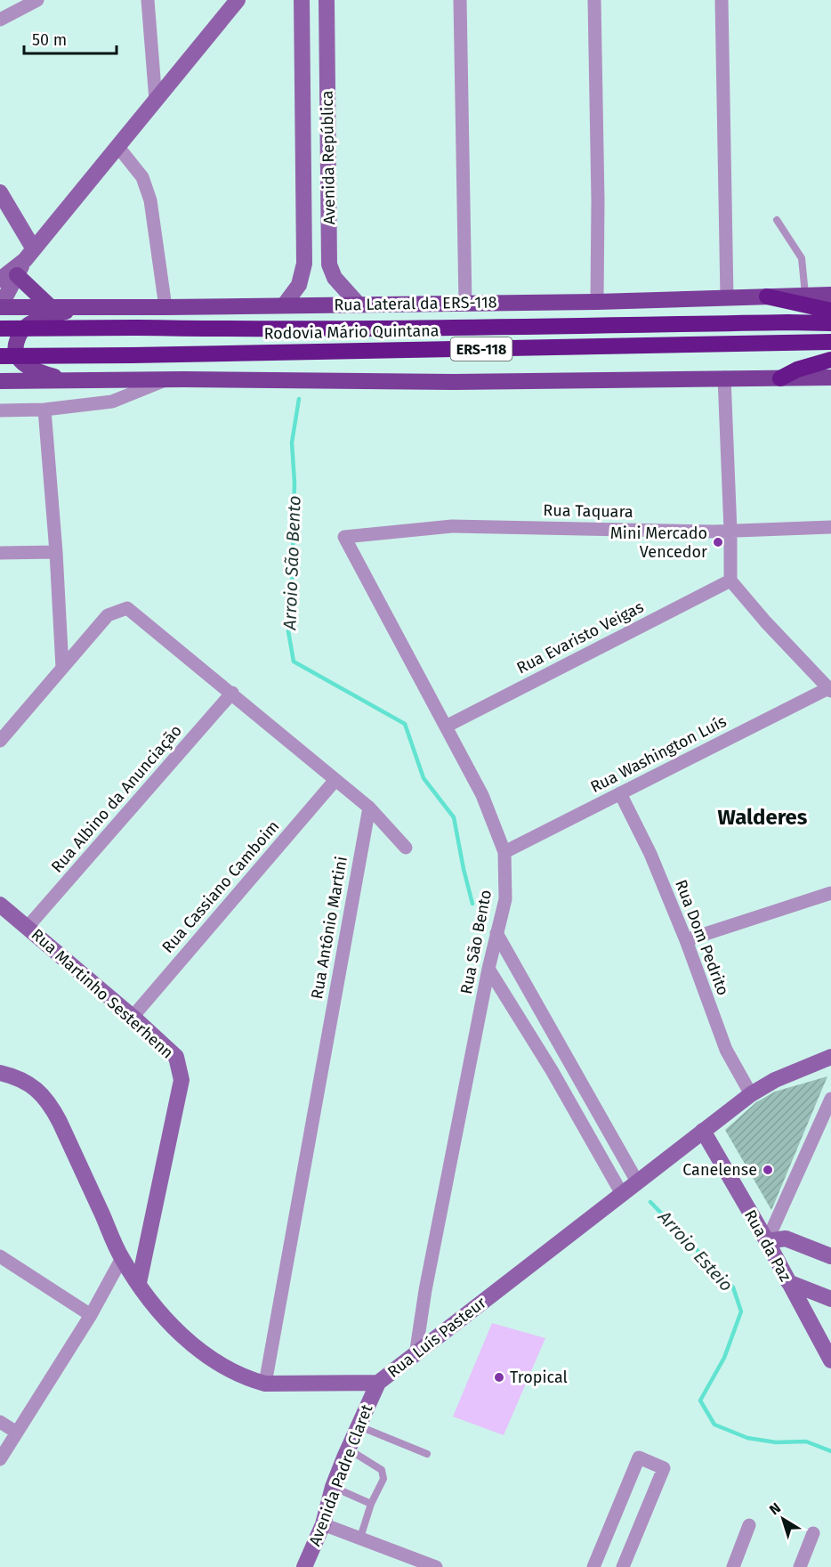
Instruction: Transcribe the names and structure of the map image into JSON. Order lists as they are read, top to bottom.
{
  "streets": {
    "highway": ["Rodovia Mário Quintana", "ERS-118"],
    "main road": [
      "Avenida República",
      "Rua Lateral da ERS-118",
      "Rua Martinho Sesterhenn",
      "Rua da Paz",
      "Rua Luís Pasteur",
      "Avenida Padre Claret"
    ],
    "street": [
      "Rua Taquara",
      "Rua Evaristo Veigas",
      "Rua Washington Luís",
      "Rua Albino da Anunciação",
      "Rua Cassiano Camboim",
      "Rua Antônio Martini",
      "Rua Dom Pedrito",
      "Rua São Bento"
    ]
  },
  "crossings": [
    ["Avenida República", "Rua Lateral da ERS-118"],
    ["Rua Taquara", "Rua São Bento"],
    ["Rua Evaristo Veigas", "Rua São Bento"],
    ["Rua Washington Luís", "Rua Dom Pedrito"],
    ["Rua Washington Luís", "Rua São Bento"],
    ["Rua Albino da Anunciação", "Rua Martinho Sesterhenn"],
    ["Rua Cassiano Camboim", "Rua Martinho Sesterhenn"],
    ["Rua Antônio Martini", "Rua Luís Pasteur"],
    ["Rua Dom Pedrito", "Rua Luís Pasteur"],
    ["Rua São Bento", "Rua Luís Pasteur"],
    ["Rua Martinho Sesterhenn", "Rua Luís Pasteur"],
    ["Rua da Paz", "Rua Luís Pasteur"],
    ["Rua Luís Pasteur", "Avenida Padre Claret"]
  ],
  "districts": ["Walderes"],
  "water": ["Arroio São Bento", "Arroio Esteio"],
  "places": ["Mini Mercado Vencedor", "Canelense", "Tropical"],
  "scale_bar": "50 m",
  "north": "top left"
}
